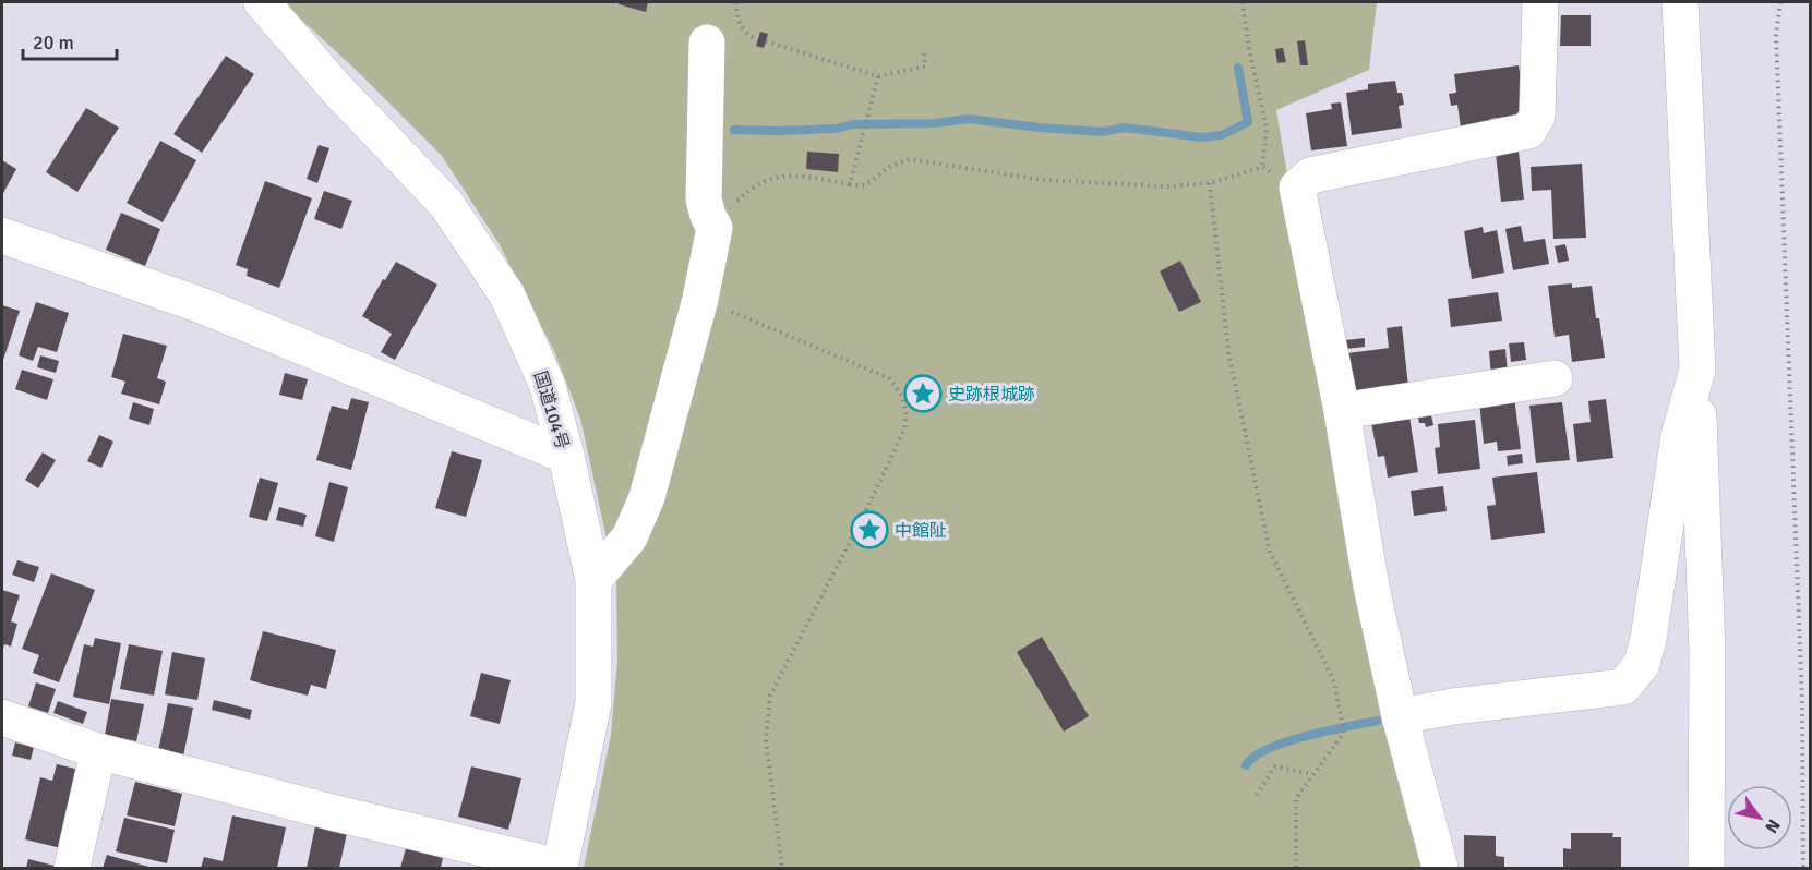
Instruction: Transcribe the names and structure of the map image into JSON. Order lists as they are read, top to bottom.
{
  "streets": {
    "main road": ["国道104号"]
  },
  "places": {
    "place": ["史跡根城跡", "中館阯"]
  },
  "scale_bar": "20 m",
  "north": "bottom right"
}
